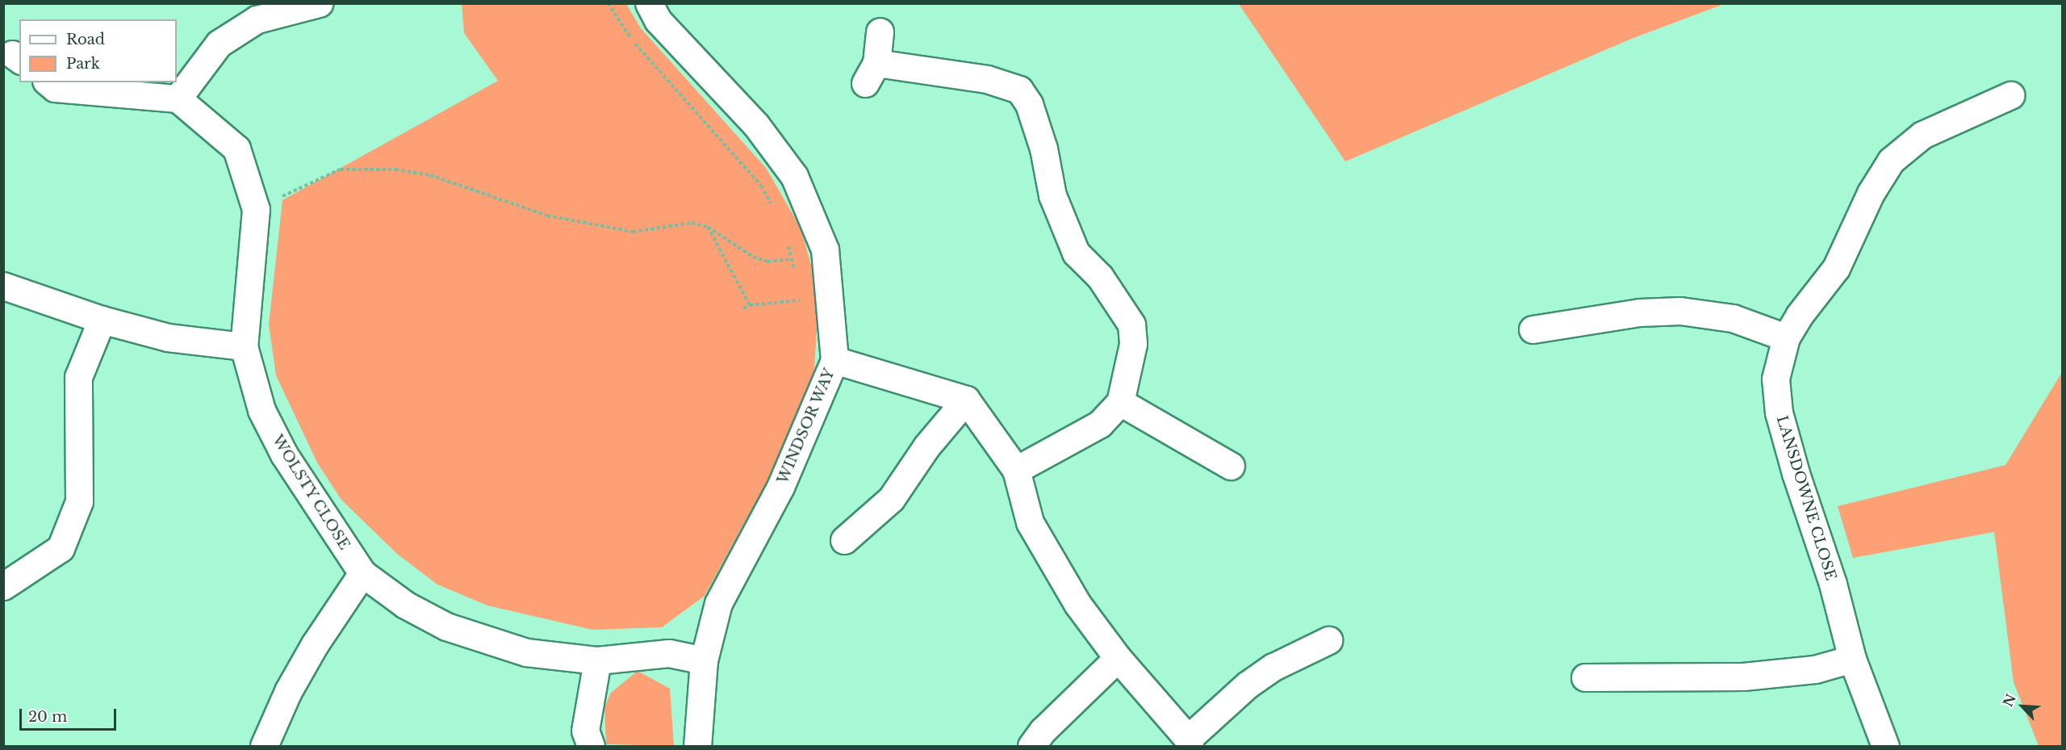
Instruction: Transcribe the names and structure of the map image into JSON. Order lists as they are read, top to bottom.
{
  "streets": {
    "street": ["WINDSOR WAY", "WOLSTY CLOSE", "LANSDOWNE CLOSE"]
  },
  "crossings": [
    ["WINDSOR WAY", "WOLSTY CLOSE"]
  ],
  "legend": ["Road", "Park"],
  "scale_bar": "20 m",
  "north": "top left"
}
